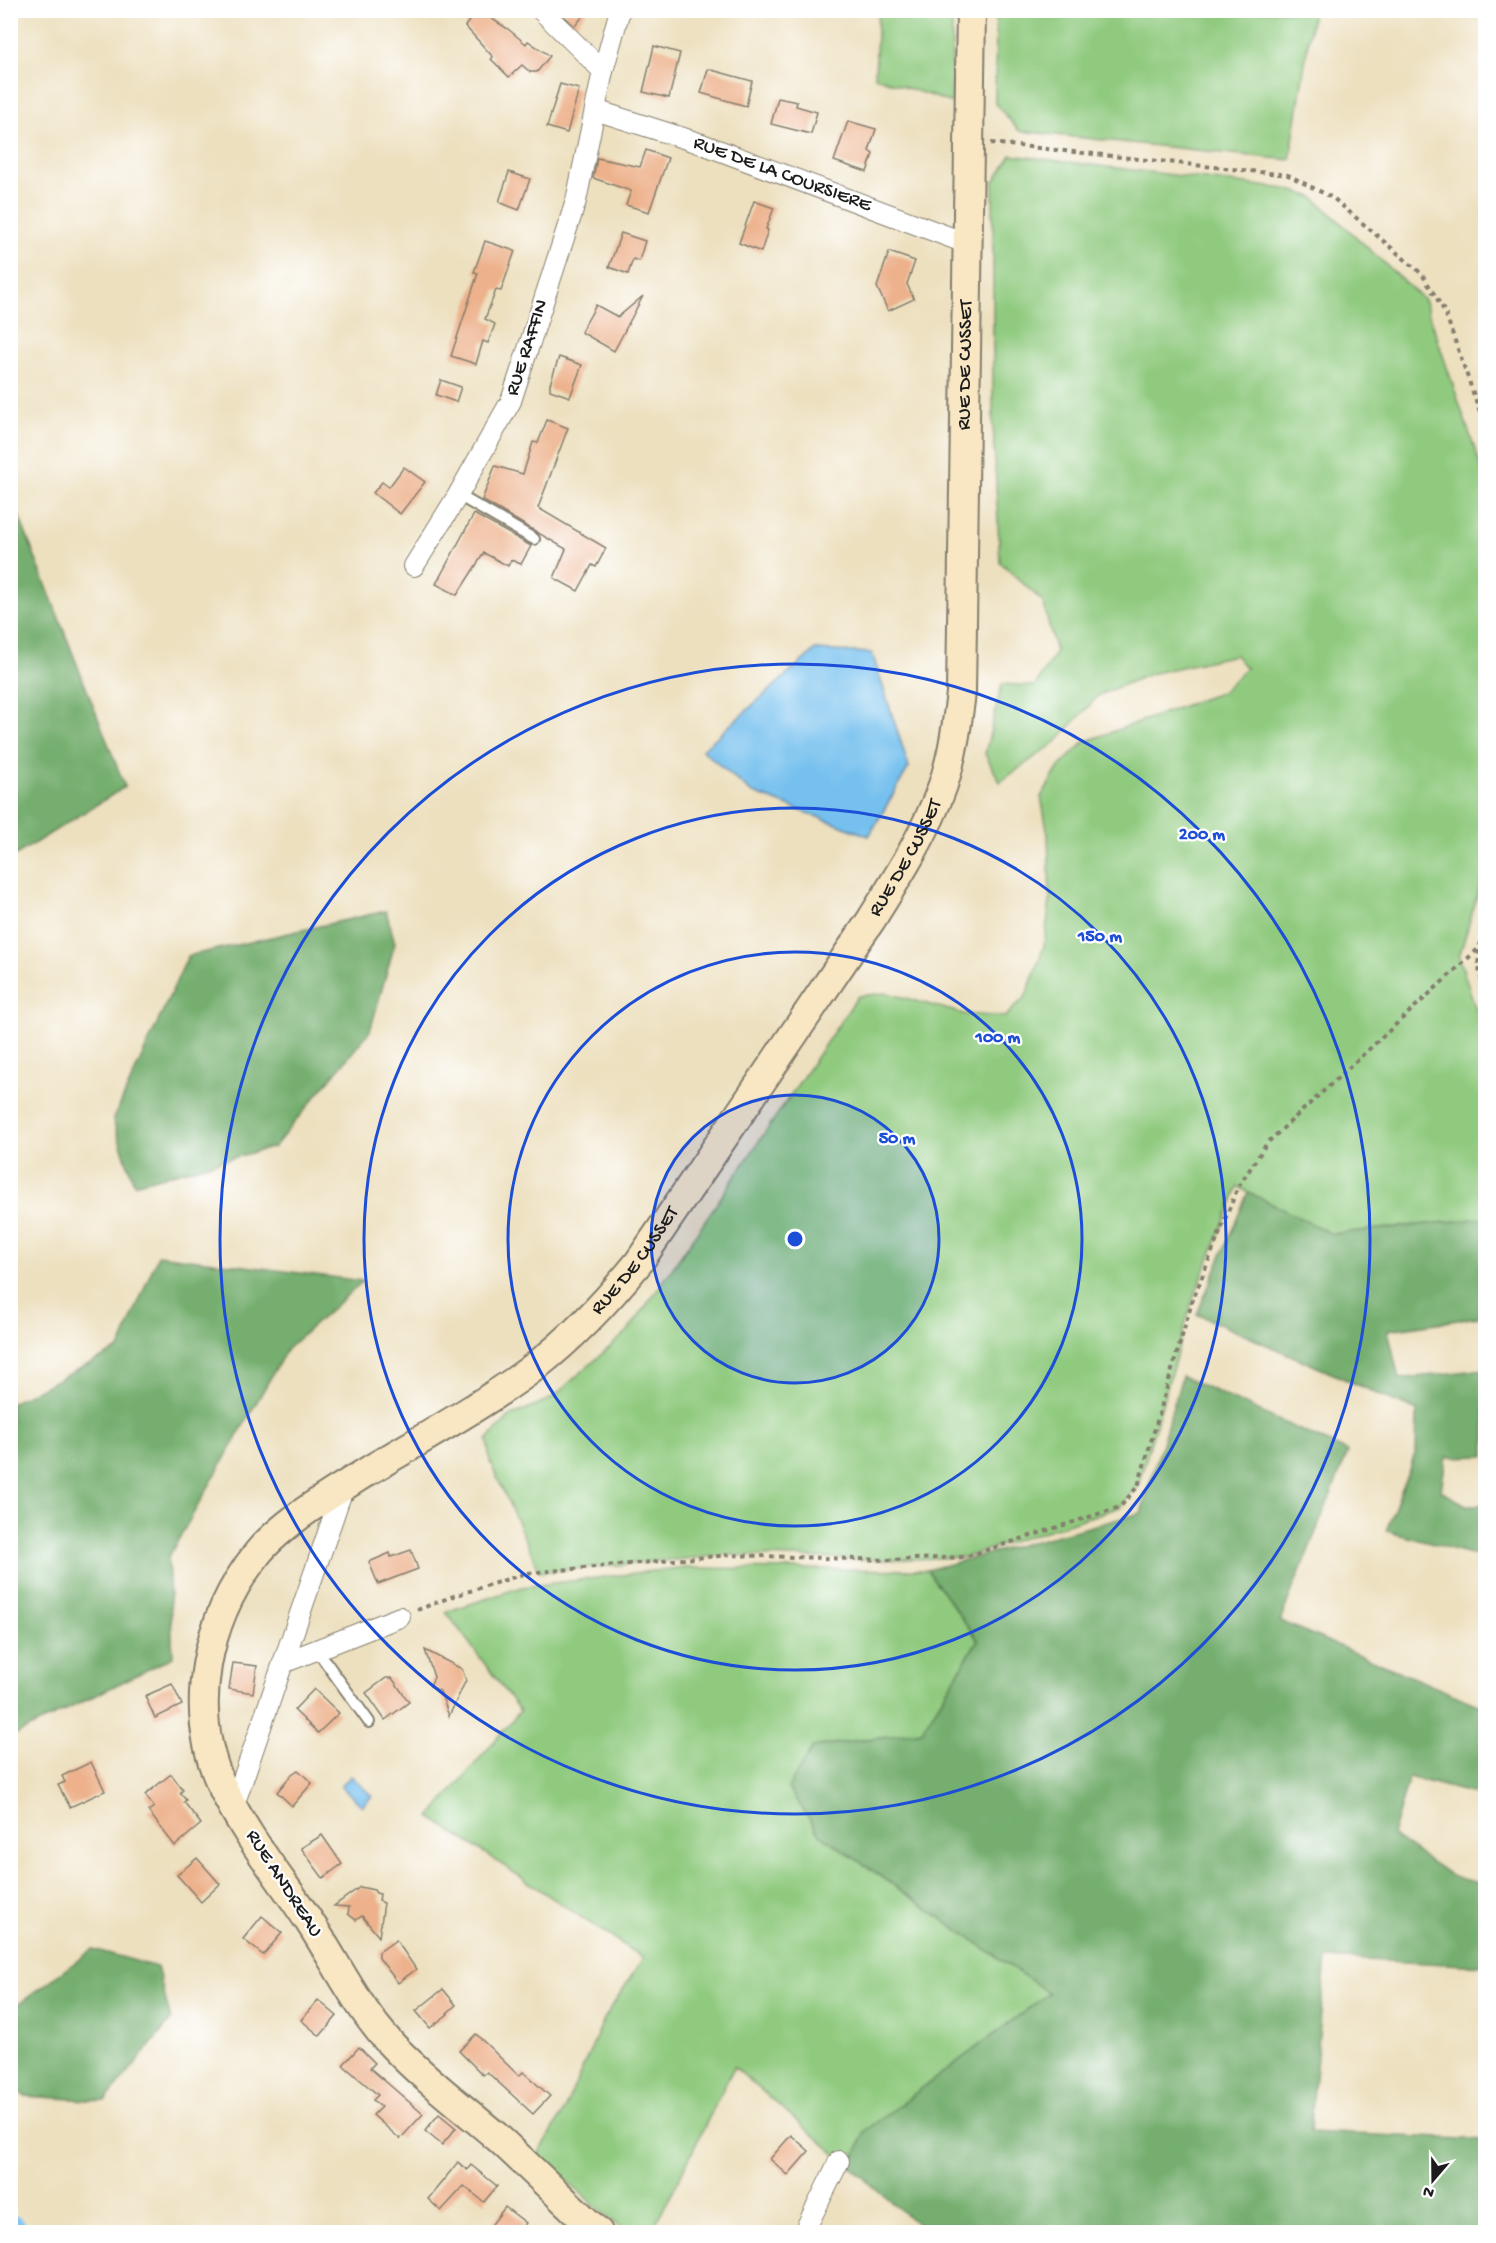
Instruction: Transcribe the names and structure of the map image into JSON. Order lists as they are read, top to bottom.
{
  "streets": {
    "street": [
      "RUE DE LA COURSIERE",
      "RUE RAFFIN",
      "RUE DE CUSSET",
      "RUE ANDREAU"
    ]
  },
  "crossings": [
    ["RUE DE LA COURSIERE", "RUE RAFFIN"],
    ["RUE DE LA COURSIERE", "RUE DE CUSSET"],
    ["RUE DE CUSSET", "RUE ANDREAU"]
  ],
  "north": "bottom",
  "rings": [
    "200 m",
    "150 m",
    "100 m",
    "50 m"
  ]
}
